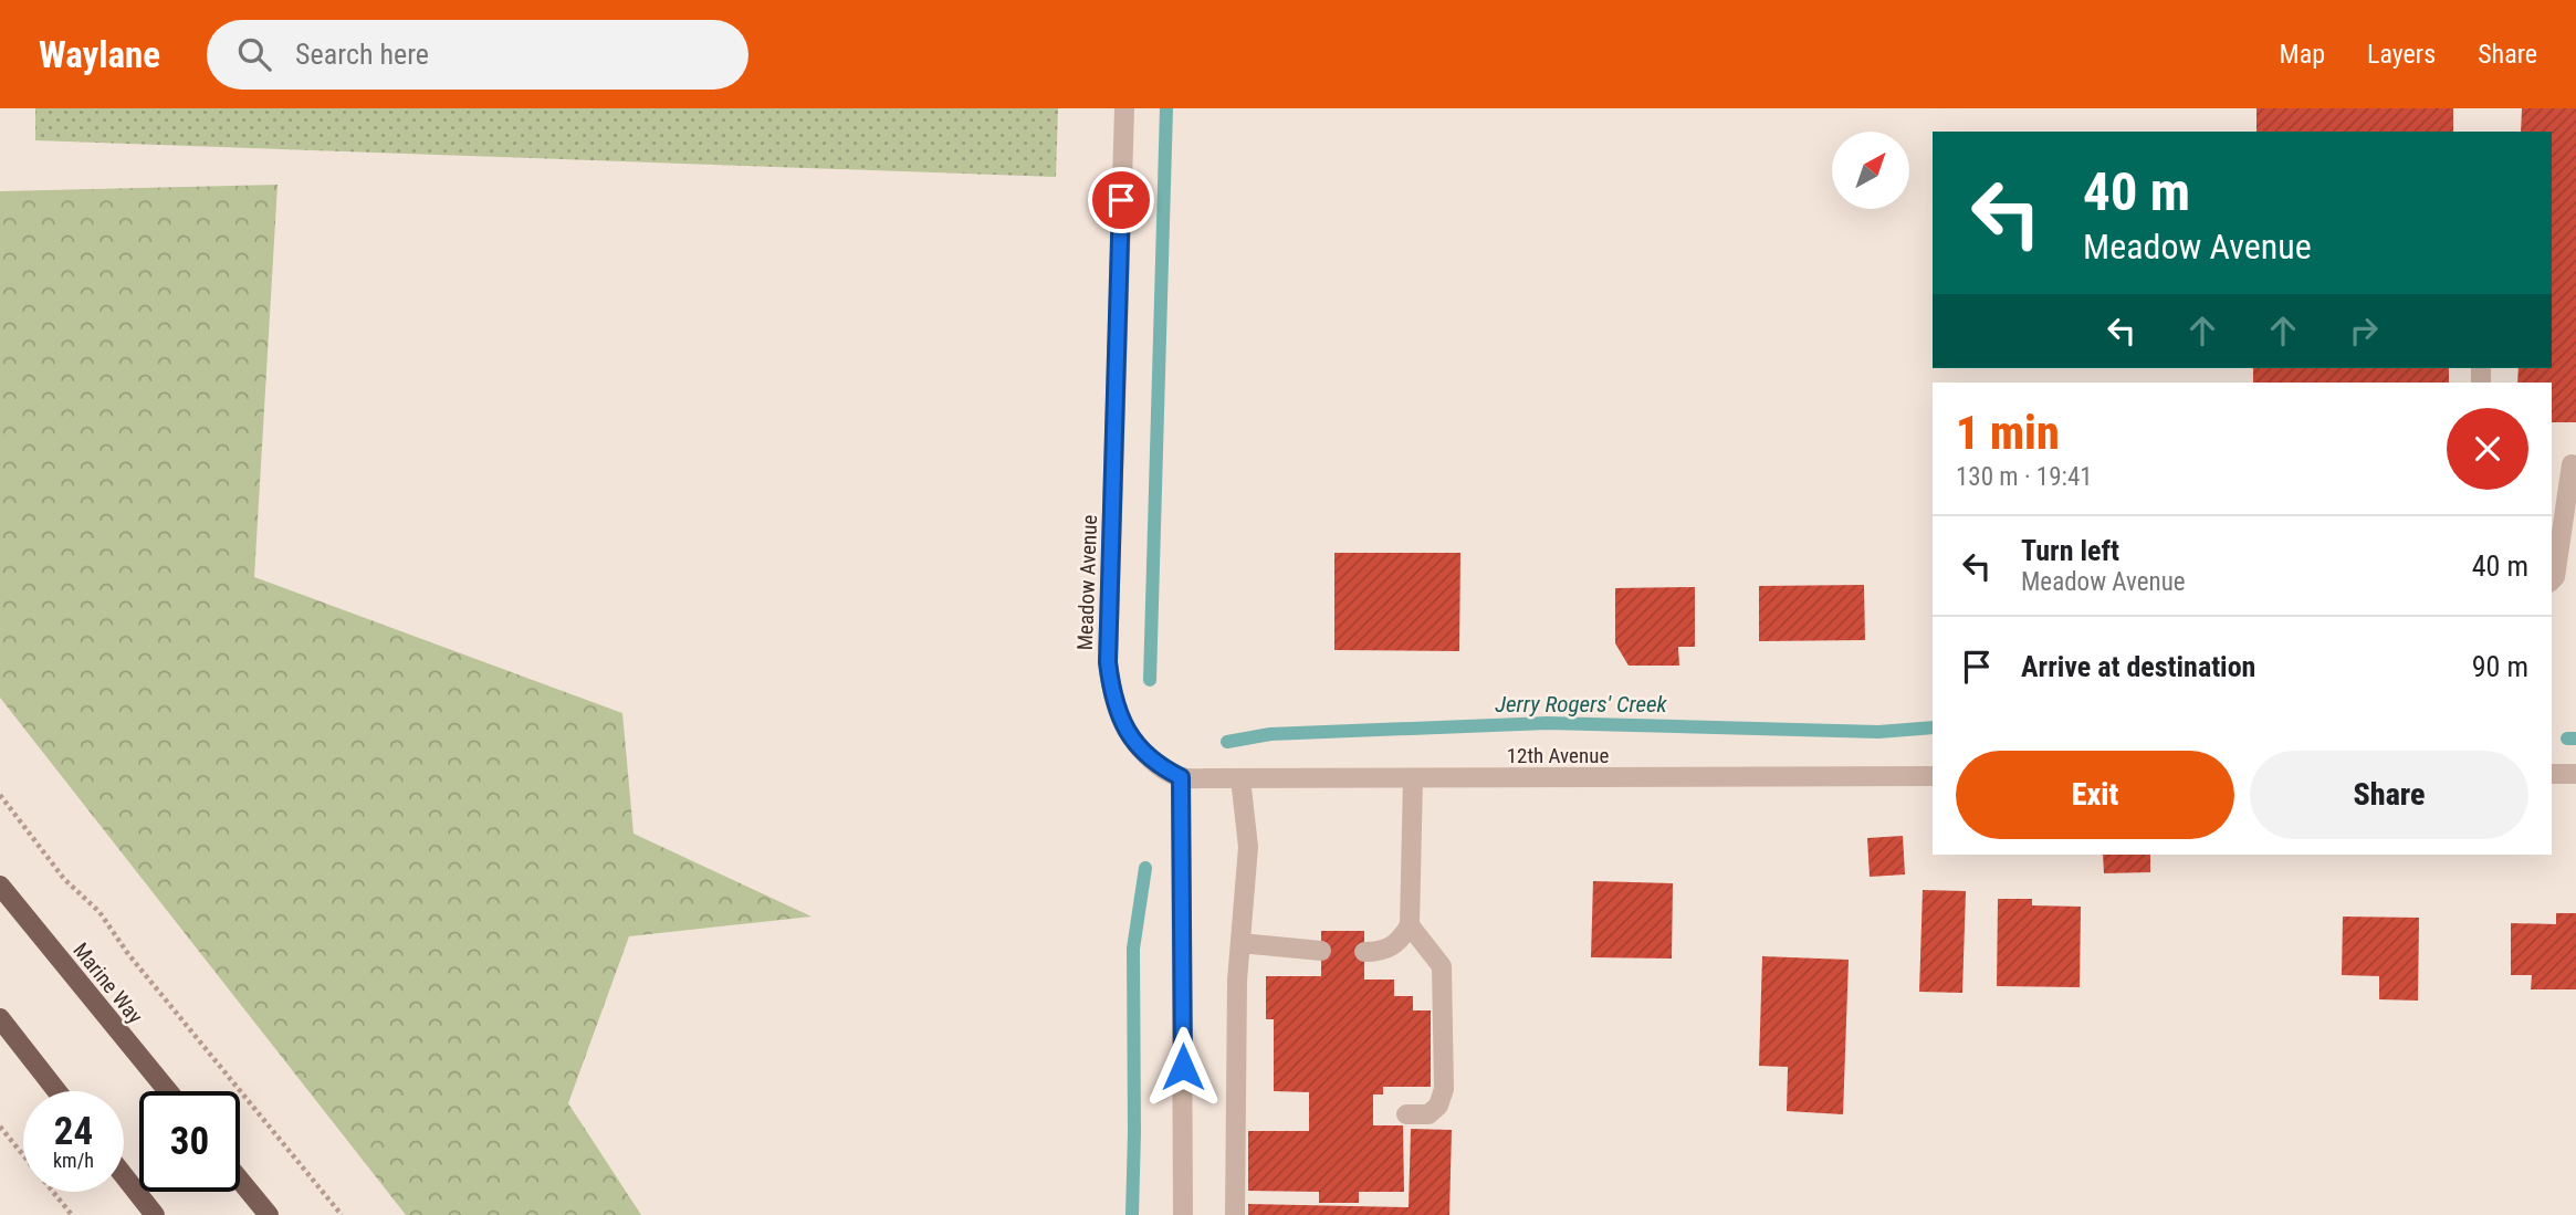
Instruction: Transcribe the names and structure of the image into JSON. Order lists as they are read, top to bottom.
{
  "streets": {
    "main road": ["Marine Way"],
    "street": ["Meadow Avenue", "12th Avenue"]
  },
  "crossings": [
    ["Meadow Avenue", "12th Avenue"]
  ],
  "water": ["Jerry Rogers' Creek"],
  "north": "top right",
  "page": {
    "header": "Waylane",
    "search": "Search here",
    "nav": ["Map", "Layers", "Share"],
    "turn": ["40 m", "Meadow Avenue"],
    "heading": ["1 min", "130 m · 19:41"],
    "list": [
      {
        "name": "Turn left",
        "note": "Meadow Avenue",
        "value": "40 m"
      },
      {
        "name": "Arrive at destination",
        "value": "90 m"
      }
    ],
    "buttons": ["Exit", "Share"],
    "speed": "24 km/h",
    "limit": "30"
  }
}
